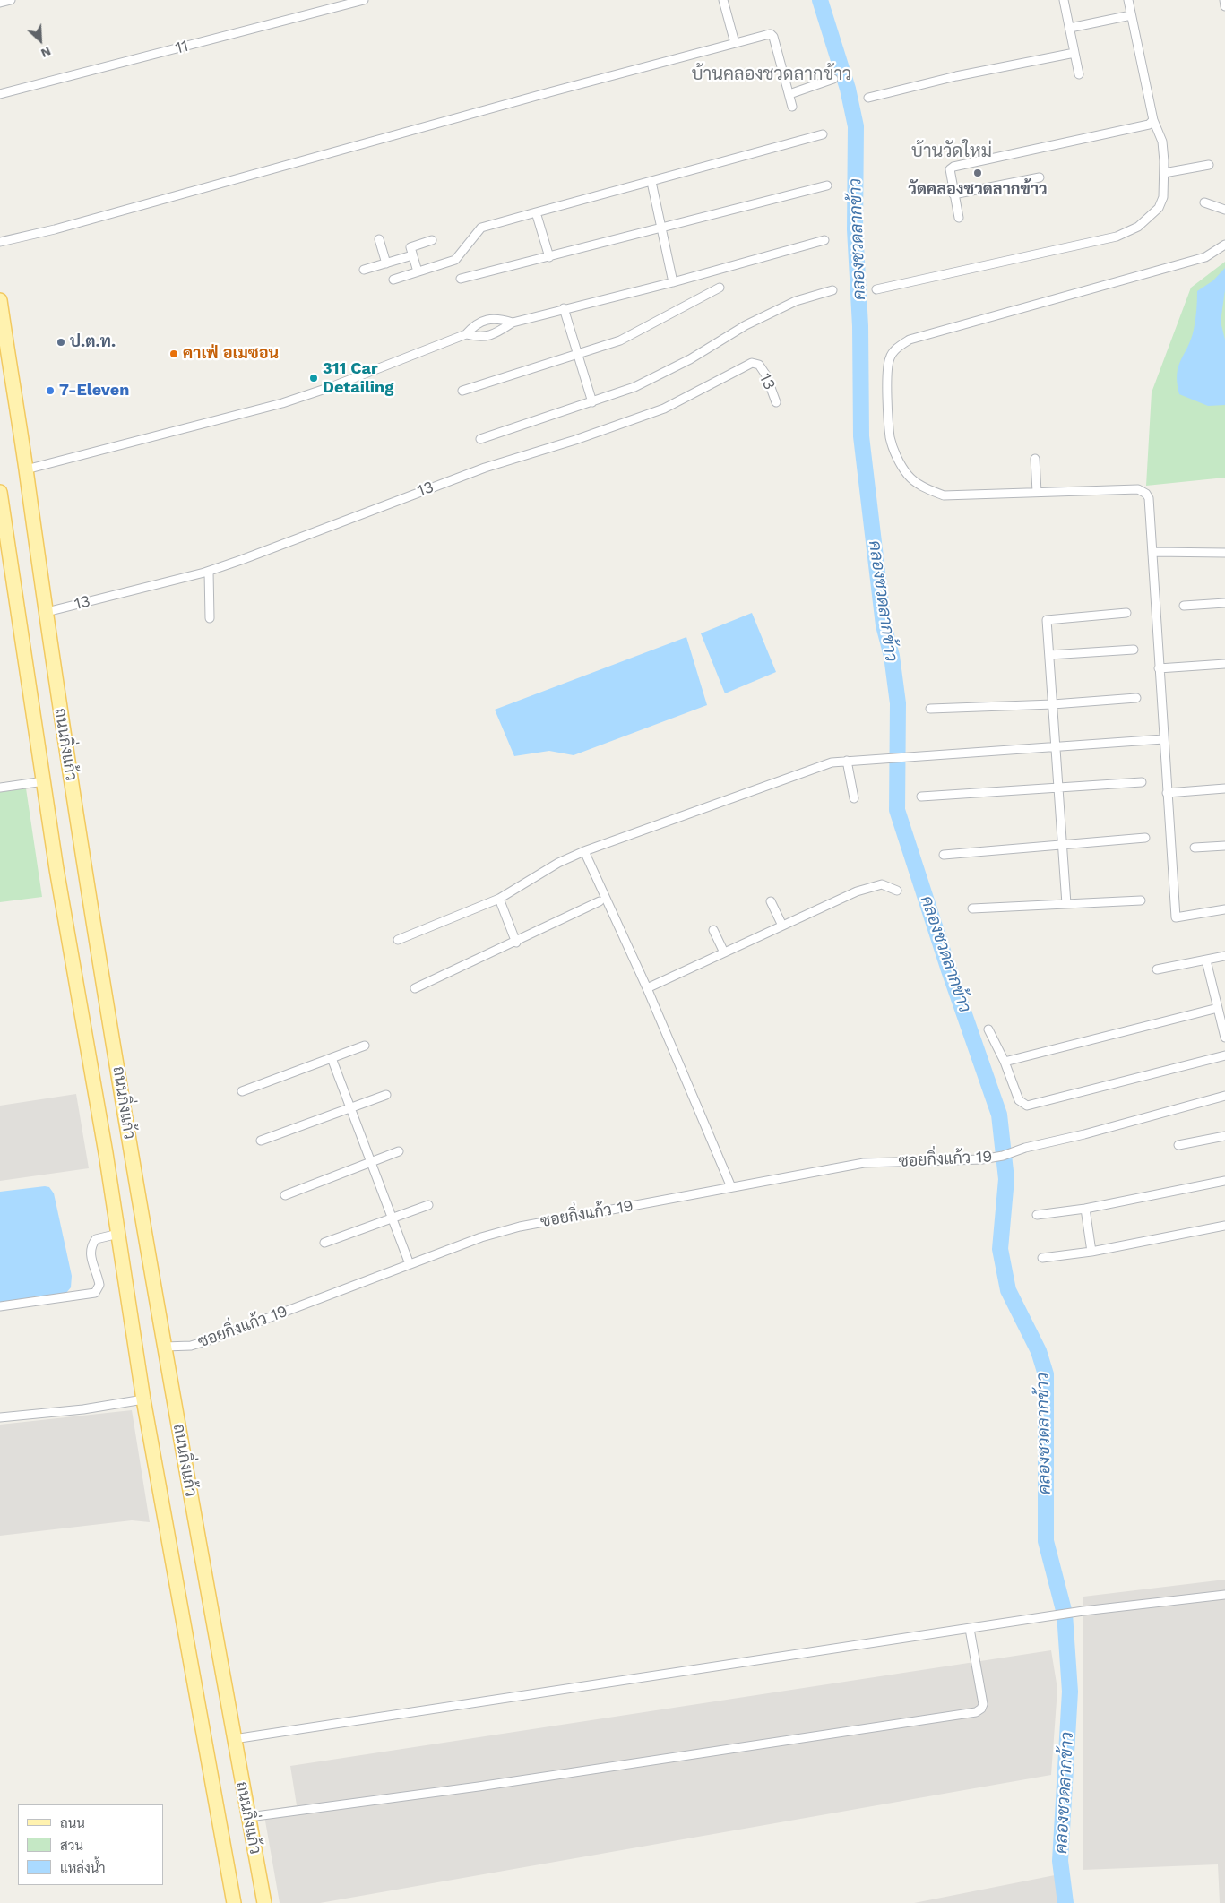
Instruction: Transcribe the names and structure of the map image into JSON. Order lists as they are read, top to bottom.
{
  "streets": {
    "main road": ["ถนนกิ่งแก้ว"],
    "street": ["11", "13", "ซอยกิ่งแก้ว 19"]
  },
  "crossings": [
    ["13", "ถนนกิ่งแก้ว"],
    ["ถนนกิ่งแก้ว", "ซอยกิ่งแก้ว 19"]
  ],
  "districts": ["บ้านคลองชวดลากข้าว", "บ้านวัดใหม่"],
  "water": ["คลองชวดลากข้าว"],
  "places": [
    "วัดคลองชวดลากข้าว",
    "ป.ต.ท.",
    "คาเฟ่ อเมซอน",
    "311 Car Detailing",
    "7-Eleven"
  ],
  "legend": ["ถนน", "สวน", "แหล่งน้ำ"],
  "north": "bottom right"
}
